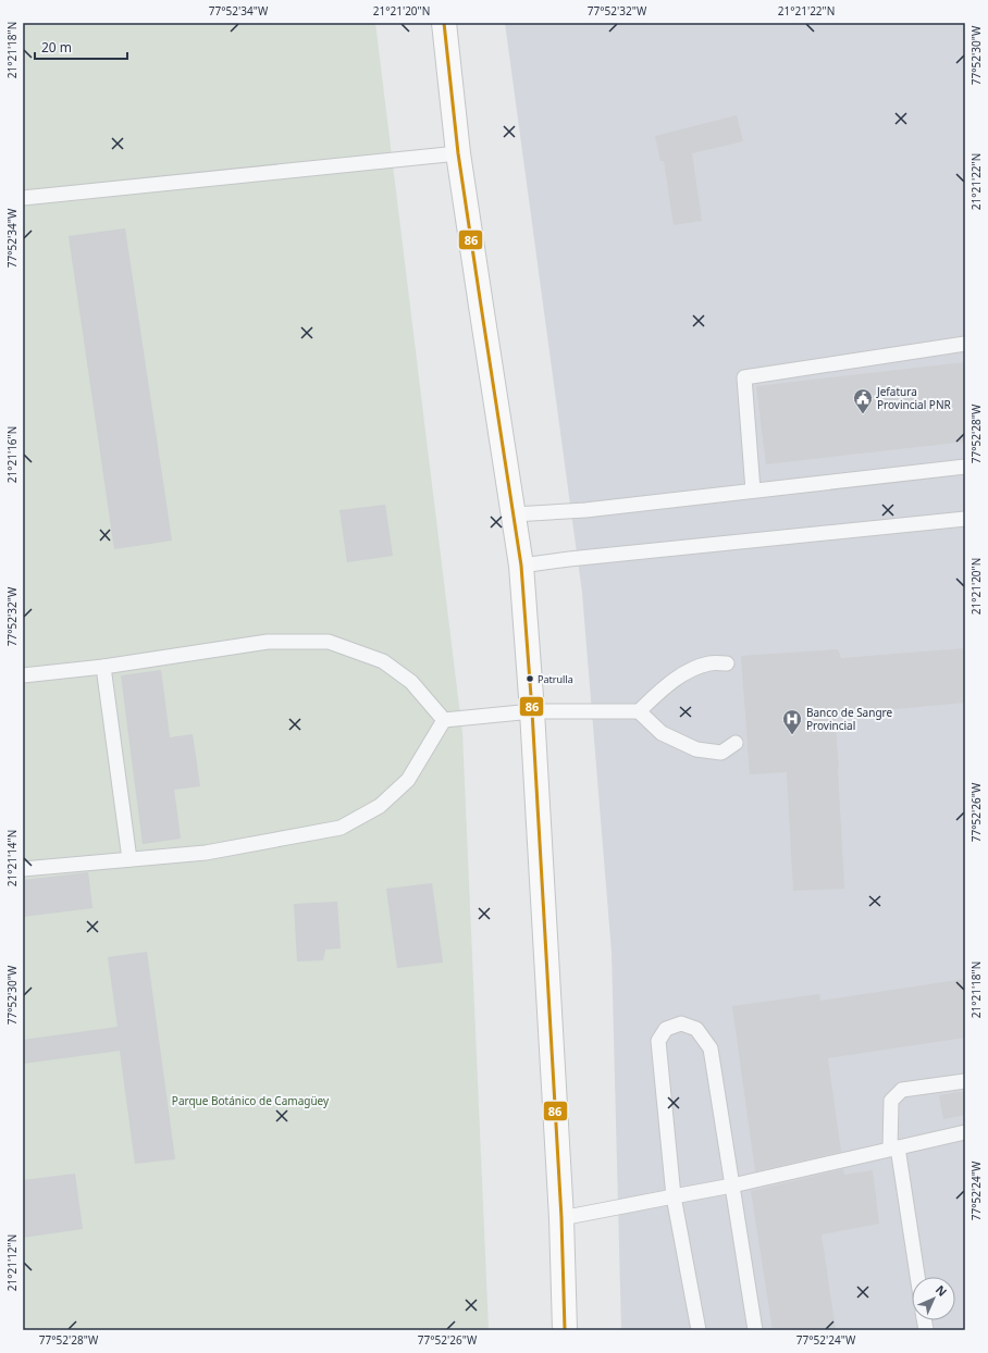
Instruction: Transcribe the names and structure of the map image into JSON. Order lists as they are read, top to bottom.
{
  "parks": ["Parque Botánico de Camagüey"],
  "places": {
    "public building": ["Jefatura Provincial PNR"],
    "other": ["Patrulla"],
    "hospital": ["Banco de Sangre Provincial"]
  },
  "lines": ["transit line 86"],
  "scale_bar": "20 m",
  "north": "top right",
  "coordinates": [
    "77°52'34\"W",
    "21°21'20\"N",
    "77°52'32\"W",
    "21°21'22\"N",
    "21°21'18\"N",
    "77°52'30\"W",
    "77°52'28\"W",
    "21°21'16\"N",
    "77°52'26\"W",
    "21°21'14\"N",
    "77°52'24\"W",
    "21°21'12\"N"
  ]
}
